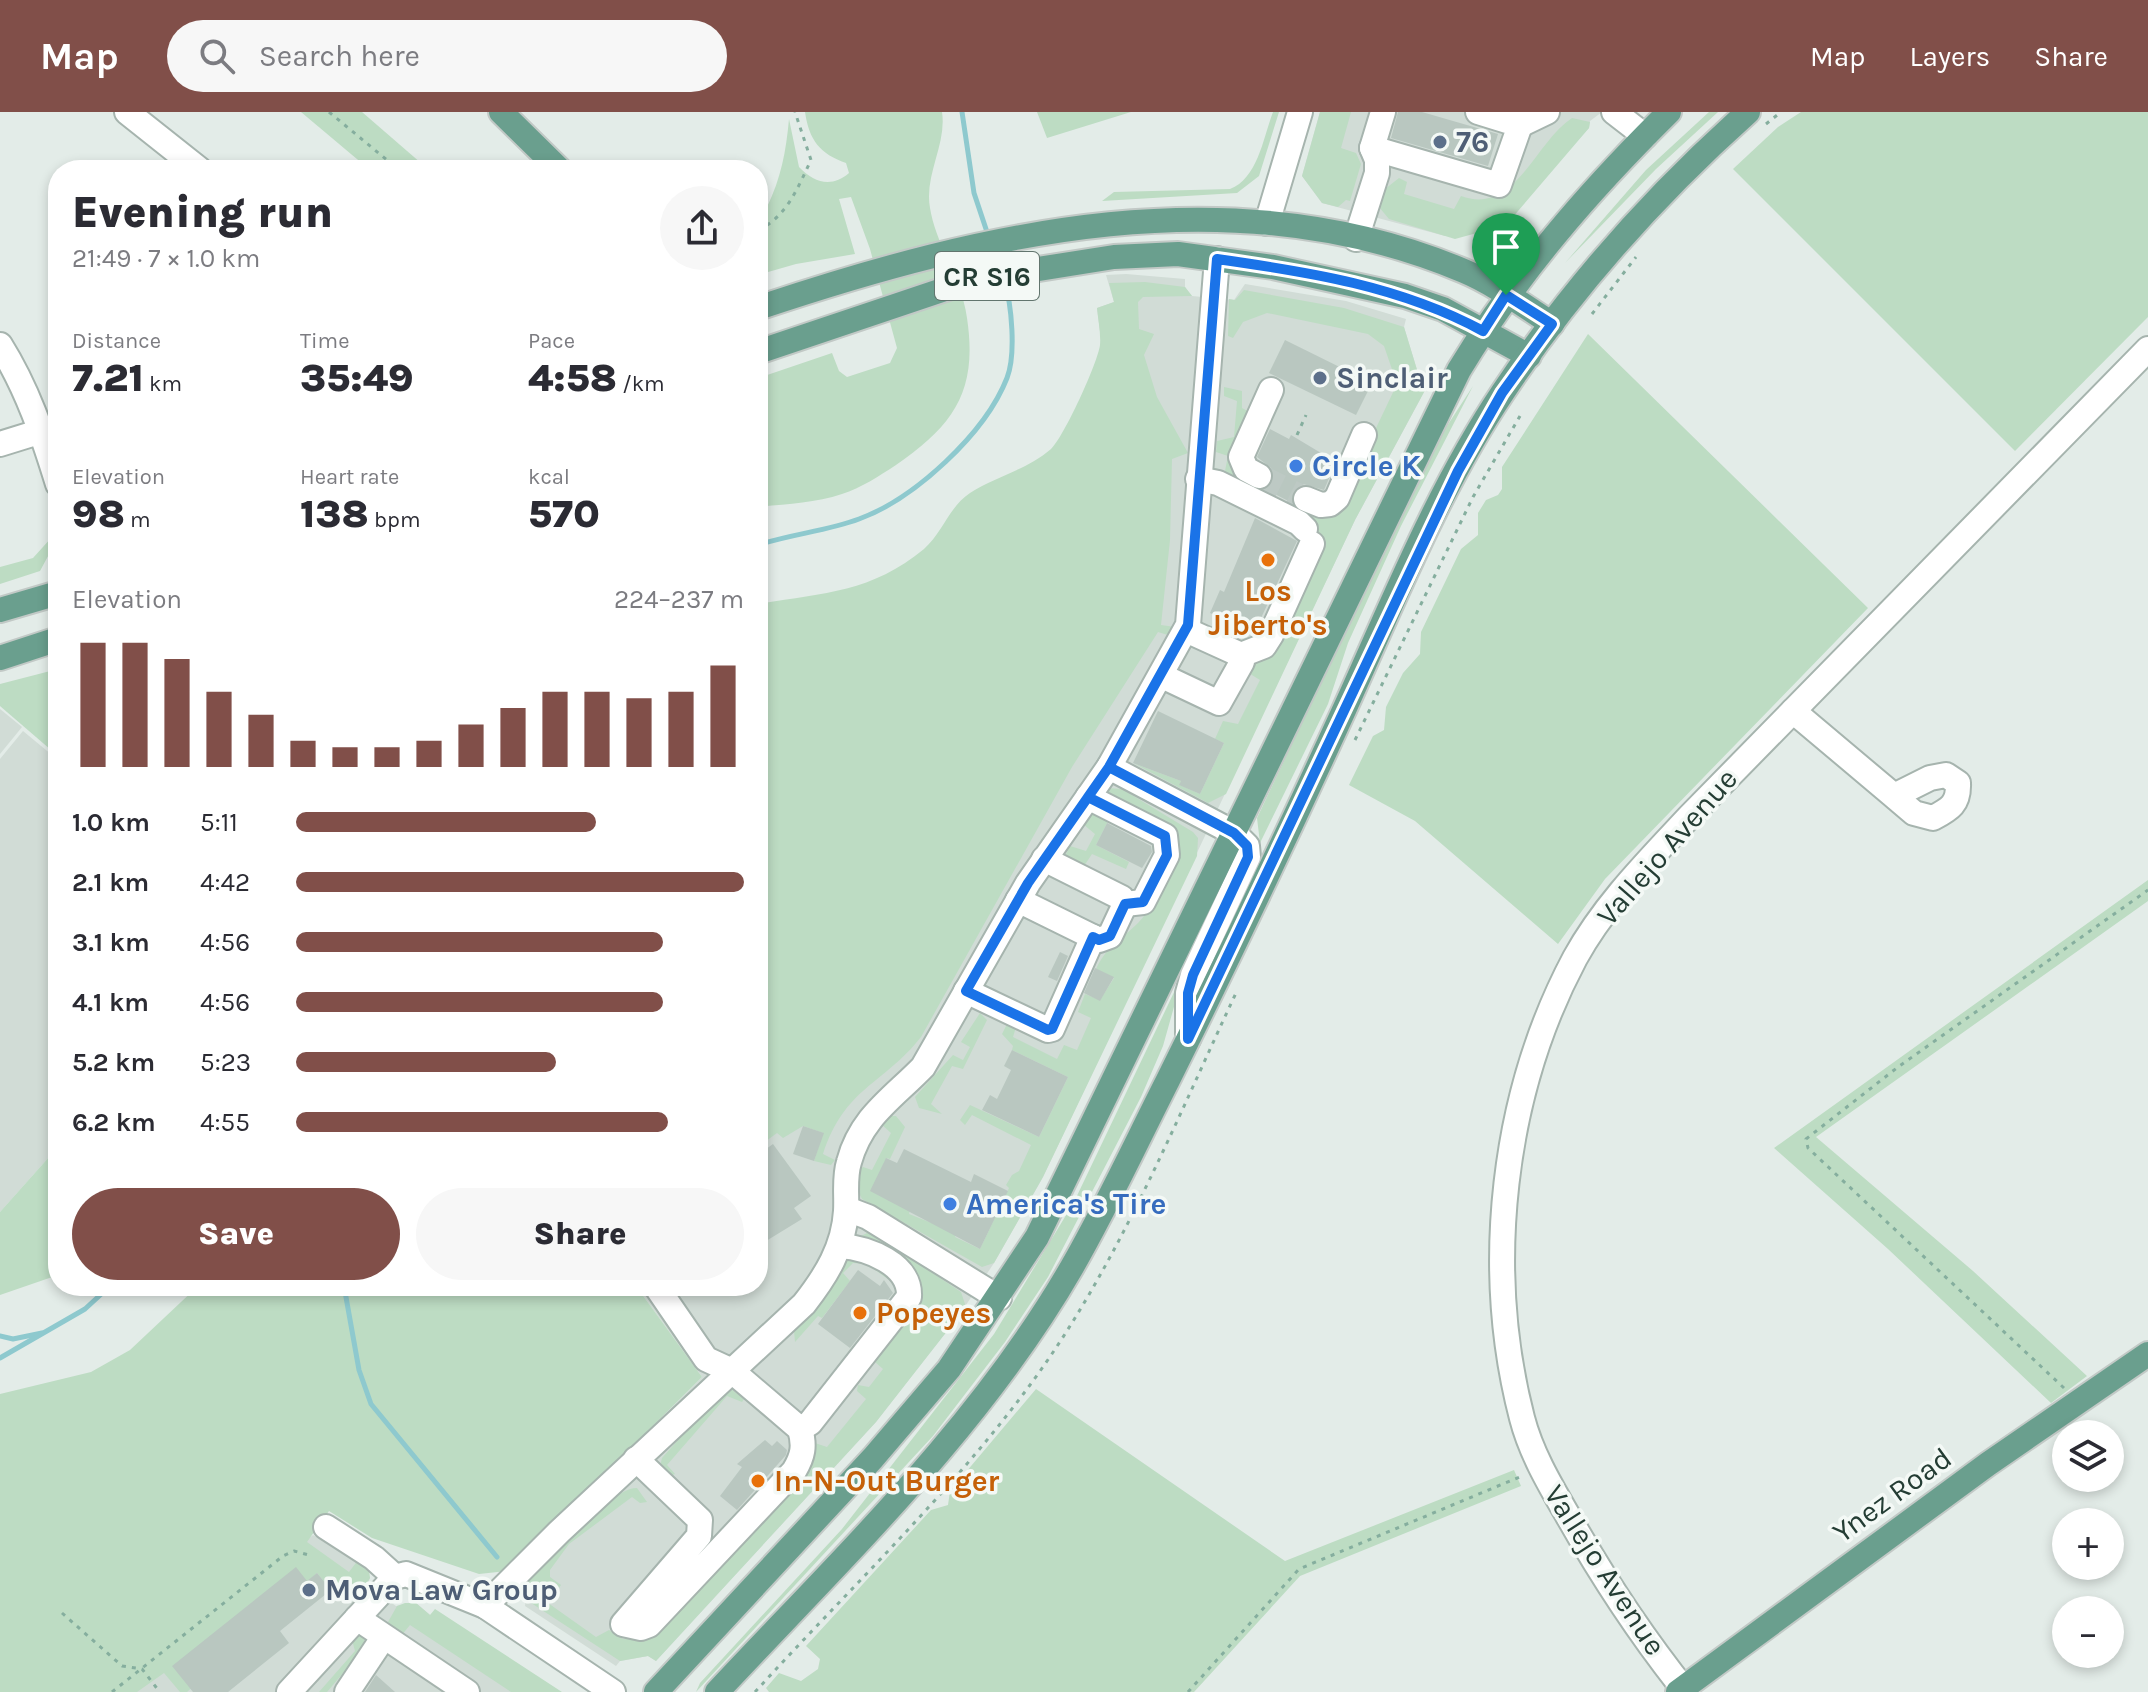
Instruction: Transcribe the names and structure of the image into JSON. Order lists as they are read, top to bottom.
{
  "streets": {
    "main road": ["CR S16", "Ynez Road"],
    "street": ["Vallejo Avenue"]
  },
  "crossings": [
    ["Vallejo Avenue", "Ynez Road"]
  ],
  "places": [
    "76",
    "Sinclair",
    "Circle K",
    "Los Jiberto's",
    "America's Tire",
    "Popeyes",
    "In-N-Out Burger",
    "Mova Law Group"
  ],
  "page": {
    "header": "Map",
    "search": "Search here",
    "nav": ["Map", "Layers", "Share"],
    "heading": ["Evening run", "21:49 · 7 × 1.0 km"],
    "stats": [
      ["Distance", "7.21 km"],
      ["Time", "35:49"],
      ["Pace", "4:58 /km"],
      ["Elevation", "98 m"],
      ["Heart rate", "138 bpm"],
      ["kcal", "570"]
    ],
    "chart": ["Elevation", "224–237 m"],
    "list": [
      {
        "name": "1.0 km",
        "note": "5:11"
      },
      {
        "name": "2.1 km",
        "note": "4:42"
      },
      {
        "name": "3.1 km",
        "note": "4:56"
      },
      {
        "name": "4.1 km",
        "note": "4:56"
      },
      {
        "name": "5.2 km",
        "note": "5:23"
      },
      {
        "name": "6.2 km",
        "note": "4:55"
      }
    ],
    "buttons": ["Save", "Share"],
    "map_buttons": ["+", "−"]
  }
}
